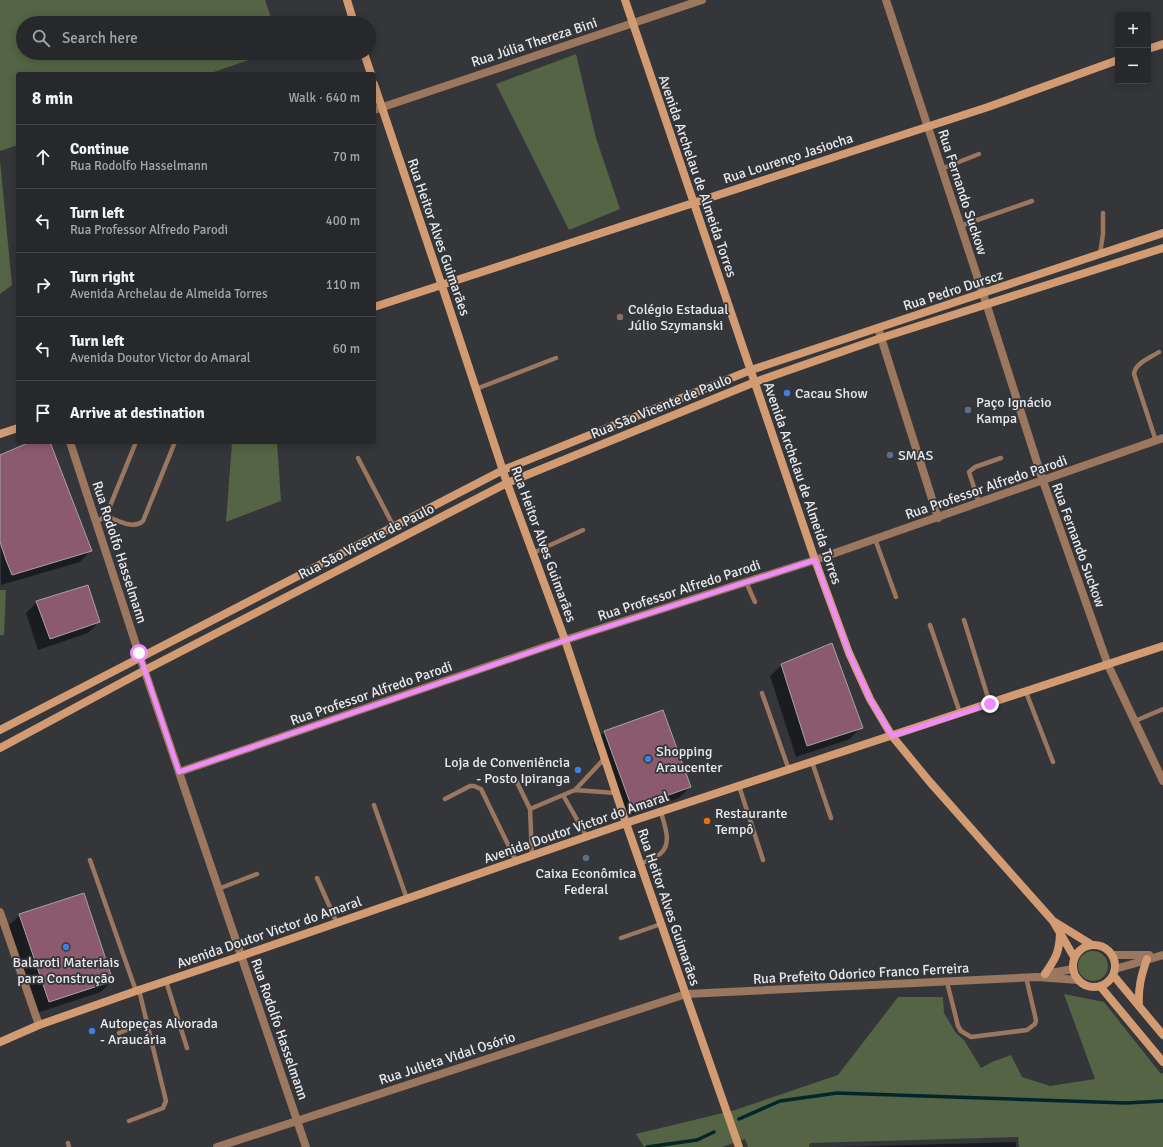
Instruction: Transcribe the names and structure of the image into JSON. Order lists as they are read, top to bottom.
{
  "streets": {
    "main road": [
      "Rua Lourenço Jasiocha",
      "Avenida Archelau de Almeida Torres",
      "Rua Heitor Alves Guimarães",
      "Rua Pedro Durscz",
      "Rua São Vicente de Paulo",
      "Avenida Doutor Victor do Amaral"
    ],
    "street": [
      "Rua Júlia Thereza Bini",
      "Rua Fernando Suckow",
      "Rua Professor Alfredo Parodi",
      "Rua Rodolfo Hasselmann",
      "Rua Prefeito Odorico Franco Ferreira",
      "Rua Julieta Vidal Osório"
    ]
  },
  "crossings": [
    ["Rua Júlia Thereza Bini", "Avenida Archelau de Almeida Torres"],
    ["Rua Júlia Thereza Bini", "Rua Heitor Alves Guimarães"],
    ["Rua Lourenço Jasiocha", "Avenida Archelau de Almeida Torres"],
    ["Rua Lourenço Jasiocha", "Rua Fernando Suckow"],
    ["Rua Lourenço Jasiocha", "Rua Heitor Alves Guimarães"],
    ["Avenida Archelau de Almeida Torres", "Rua Pedro Durscz"],
    ["Avenida Archelau de Almeida Torres", "Rua São Vicente de Paulo"],
    ["Avenida Archelau de Almeida Torres", "Rua Professor Alfredo Parodi"],
    ["Avenida Archelau de Almeida Torres", "Avenida Doutor Victor do Amaral"],
    ["Avenida Archelau de Almeida Torres", "Rua Prefeito Odorico Franco Ferreira"],
    ["Rua Fernando Suckow", "Rua Pedro Durscz"],
    ["Rua Fernando Suckow", "Rua Professor Alfredo Parodi"],
    ["Rua Fernando Suckow", "Avenida Doutor Victor do Amaral"],
    ["Rua Heitor Alves Guimarães", "Rua São Vicente de Paulo"],
    ["Rua Heitor Alves Guimarães", "Rua Professor Alfredo Parodi"],
    ["Rua Heitor Alves Guimarães", "Avenida Doutor Victor do Amaral"],
    ["Rua Heitor Alves Guimarães", "Rua Prefeito Odorico Franco Ferreira"],
    ["Rua Heitor Alves Guimarães", "Rua Julieta Vidal Osório"],
    ["Rua Pedro Durscz", "Rua São Vicente de Paulo"],
    ["Rua São Vicente de Paulo", "Rua Rodolfo Hasselmann"],
    ["Rua Professor Alfredo Parodi", "Rua Rodolfo Hasselmann"],
    ["Rua Rodolfo Hasselmann", "Avenida Doutor Victor do Amaral"],
    ["Rua Rodolfo Hasselmann", "Rua Julieta Vidal Osório"],
    ["Rua Prefeito Odorico Franco Ferreira", "Rua Julieta Vidal Osório"]
  ],
  "places": [
    "Colégio Estadual Júlio Szymanski",
    "Cacau Show",
    "Paço Ignácio Kampa",
    "SMAS",
    "Shopping Araucenter",
    "Loja de Conveniência - Posto Ipiranga",
    "Restaurante Tempô",
    "Caixa Econômica Federal",
    "Balaroti Materiais para Construção",
    "Autopeças Alvorada - Araucária"
  ],
  "page": {
    "map_buttons": ["+", "−"],
    "search": "Search here",
    "heading": ["8 min", "Walk · 640 m"],
    "list": [
      ["Continue", "Rua Rodolfo Hasselmann", "70 m"],
      ["Turn left", "Rua Professor Alfredo Parodi", "400 m"],
      ["Turn right", "Avenida Archelau de Almeida Torres", "110 m"],
      ["Turn left", "Avenida Doutor Victor do Amaral", "60 m"],
      "Arrive at destination"
    ]
  }
}
